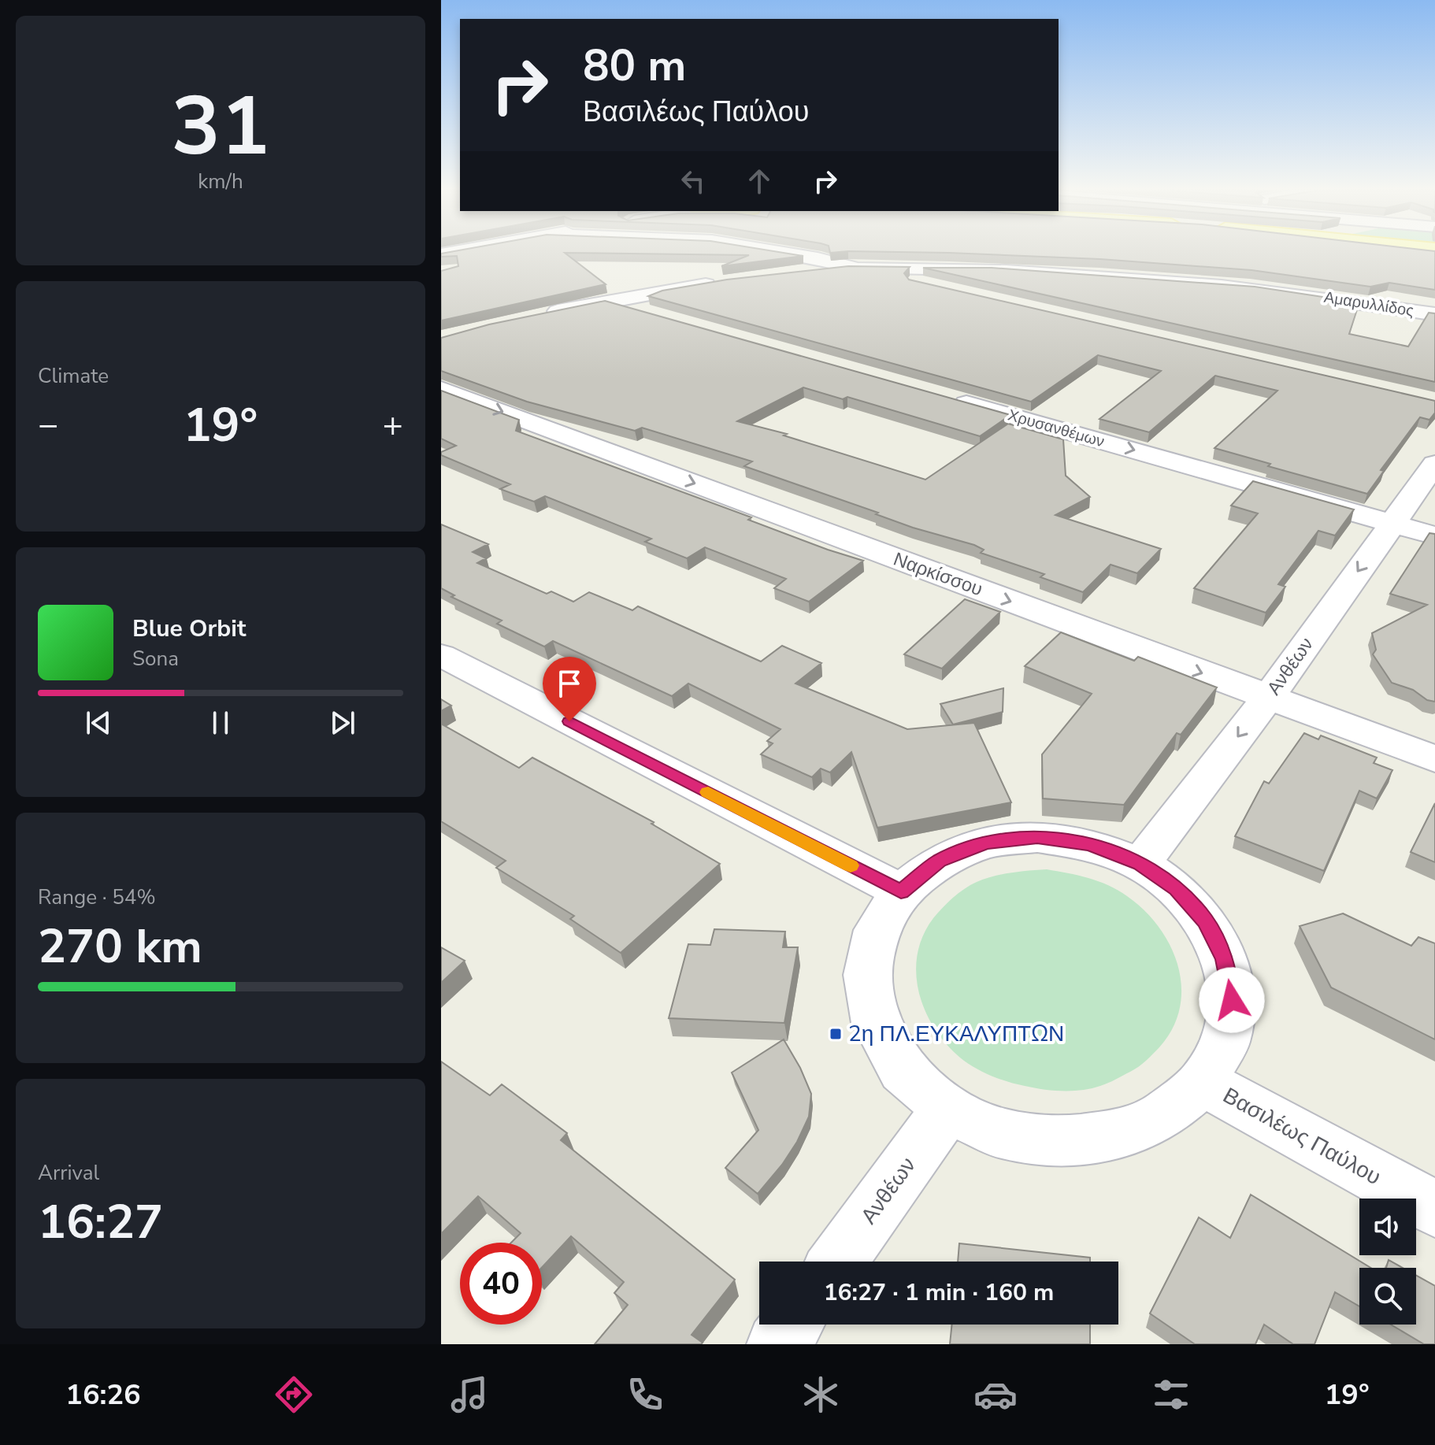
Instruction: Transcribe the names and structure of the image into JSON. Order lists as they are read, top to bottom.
{
  "streets": {
    "street": [
      "Αμαρυλλίδος",
      "Χρυσανθέμων",
      "Ναρκίσσου",
      "Ανθέων",
      "Βασιλέως Παύλου"
    ]
  },
  "crossings": [
    ["Χρυσανθέμων", "Ανθέων"],
    ["Ναρκίσσου", "Ανθέων"]
  ],
  "one_way": ["Χρυσανθέμων", "Ανθέων"],
  "places": {
    "transit": ["2η ΠΛ.ΕΥΚΑΛΥΠΤΩΝ"]
  },
  "page": {
    "tile": [
      ["31", "km/h"],
      "Climate",
      ["Range · 54%", "270 km"],
      ["Arrival", "16:27"]
    ],
    "turn": ["80 m", "Βασιλέως Παύλου"],
    "heat": ["−", "19°", "+"],
    "song": ["Blue Orbit", "Sona"],
    "limit": "40",
    "trip": "16:27 · 1 min · 160 m",
    "tabs": ["16:26", "19°"]
  }
}
